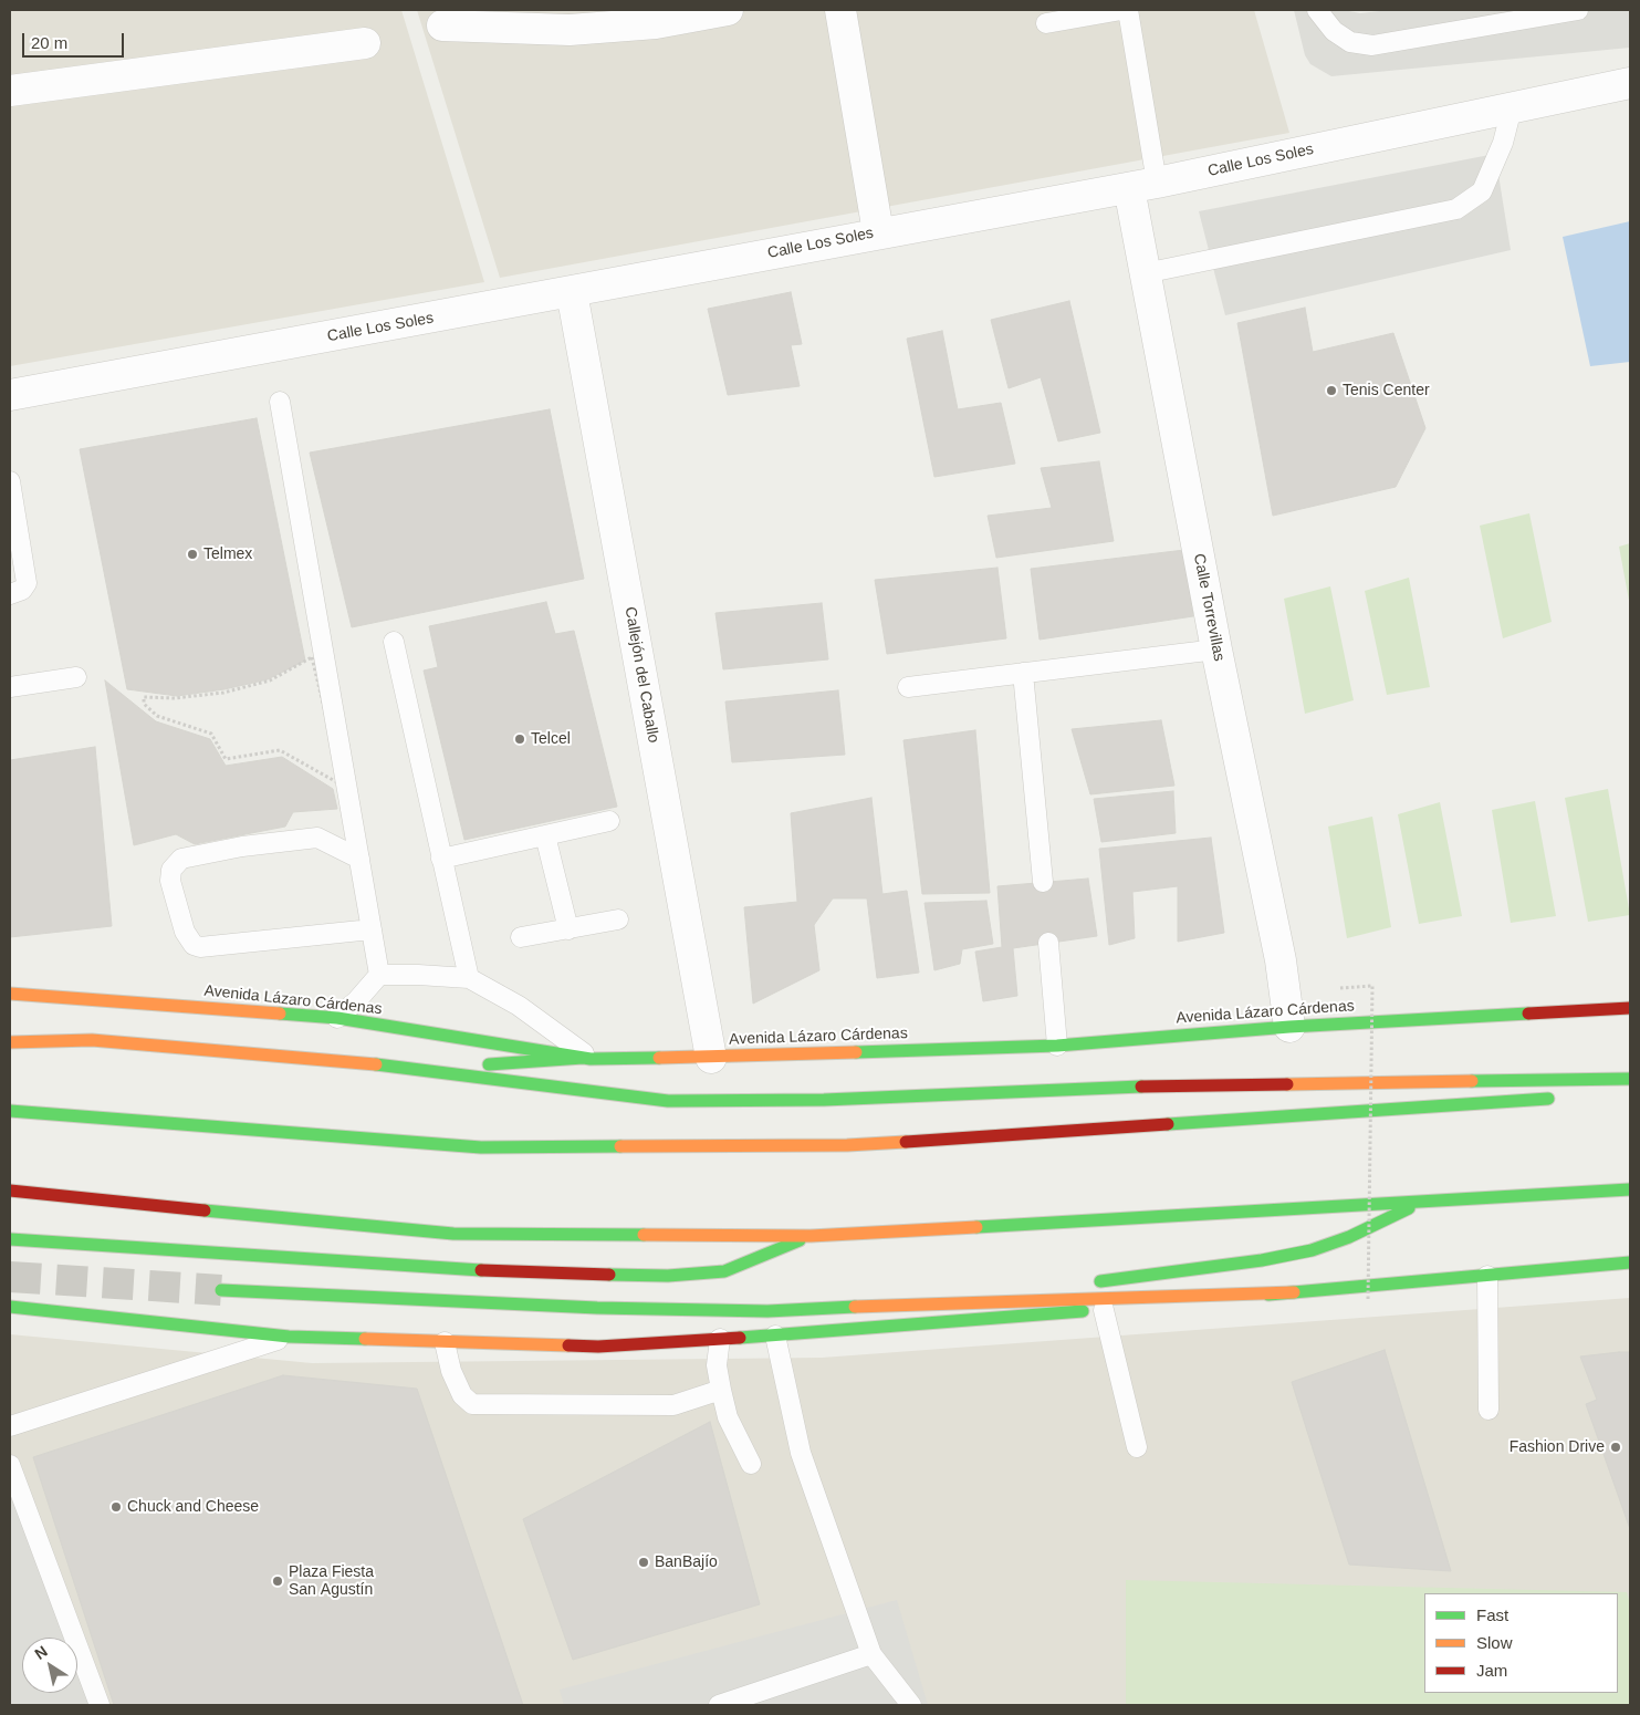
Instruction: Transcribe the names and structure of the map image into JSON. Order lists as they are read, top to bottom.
{
  "streets": {
    "main road": ["Avenida Lázaro Cárdenas"],
    "street": ["Calle Los Soles", "Calle Torrevillas", "Callejón del Caballo"]
  },
  "crossings": [
    ["Calle Los Soles", "Calle Torrevillas"],
    ["Calle Los Soles", "Callejón del Caballo"],
    ["Calle Torrevillas", "Avenida Lázaro Cárdenas"],
    ["Callejón del Caballo", "Avenida Lázaro Cárdenas"]
  ],
  "places": [
    "Tenis Center",
    "Telmex",
    "Telcel",
    "Fashion Drive",
    "Chuck and Cheese",
    "BanBajío",
    "Plaza Fiesta San Agustín"
  ],
  "legend": ["Fast", "Slow", "Jam"],
  "scale_bar": "20 m",
  "north": "top left"
}
